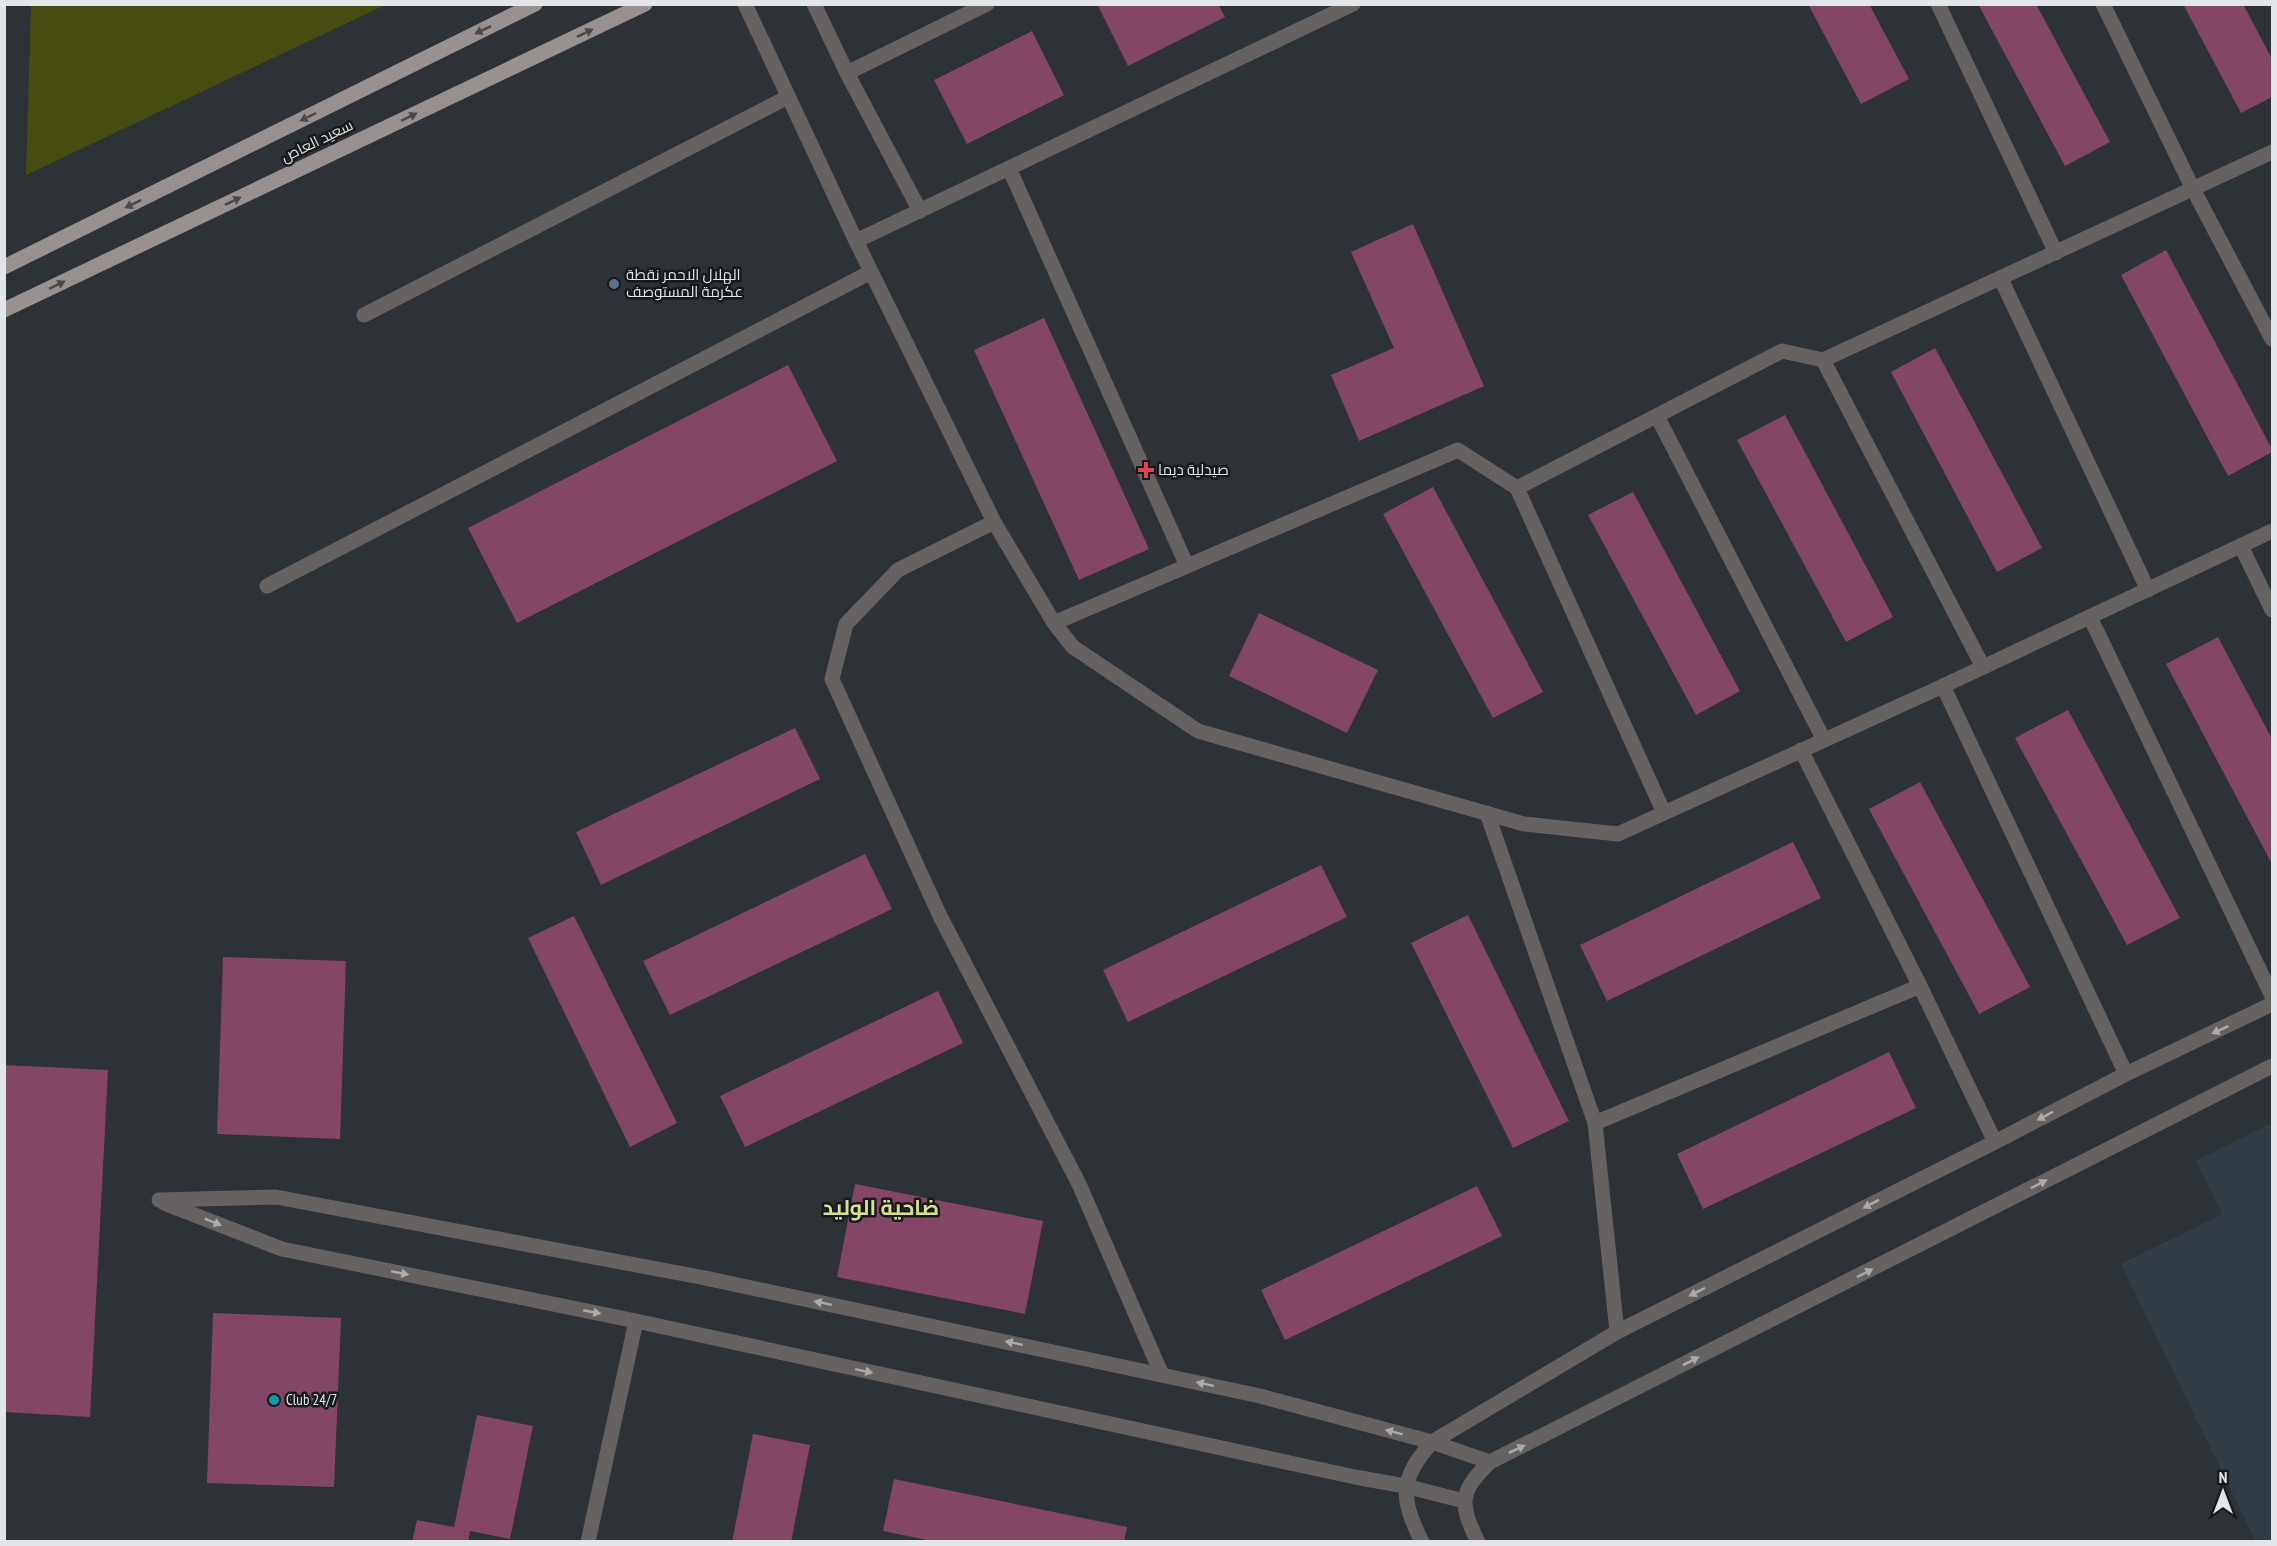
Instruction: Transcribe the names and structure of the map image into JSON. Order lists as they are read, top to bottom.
{
  "streets": {
    "main road": ["سعيد العاص"]
  },
  "districts": ["ضاحية الوليد"],
  "places": {
    "other": ["الهلال الاحمر نقطة عكرمة المستوصف", "Club 24/7"],
    "health": ["صيدلية ديما"]
  },
  "north": "top"
}
